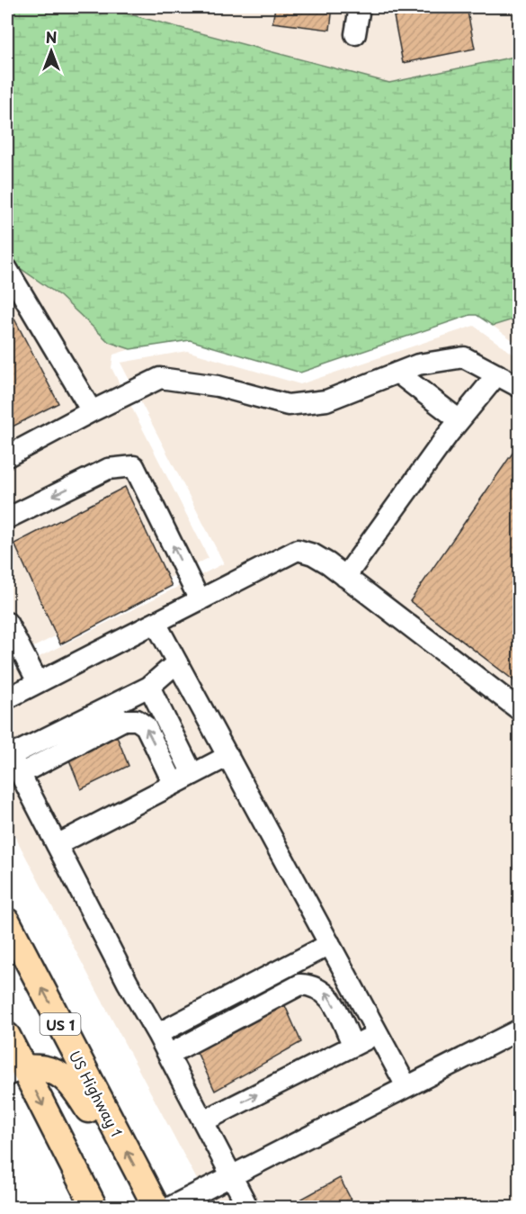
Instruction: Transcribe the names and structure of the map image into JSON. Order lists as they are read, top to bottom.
{
  "streets": {
    "main road": ["US 1", "US Highway 1"]
  },
  "north": "top"
}
